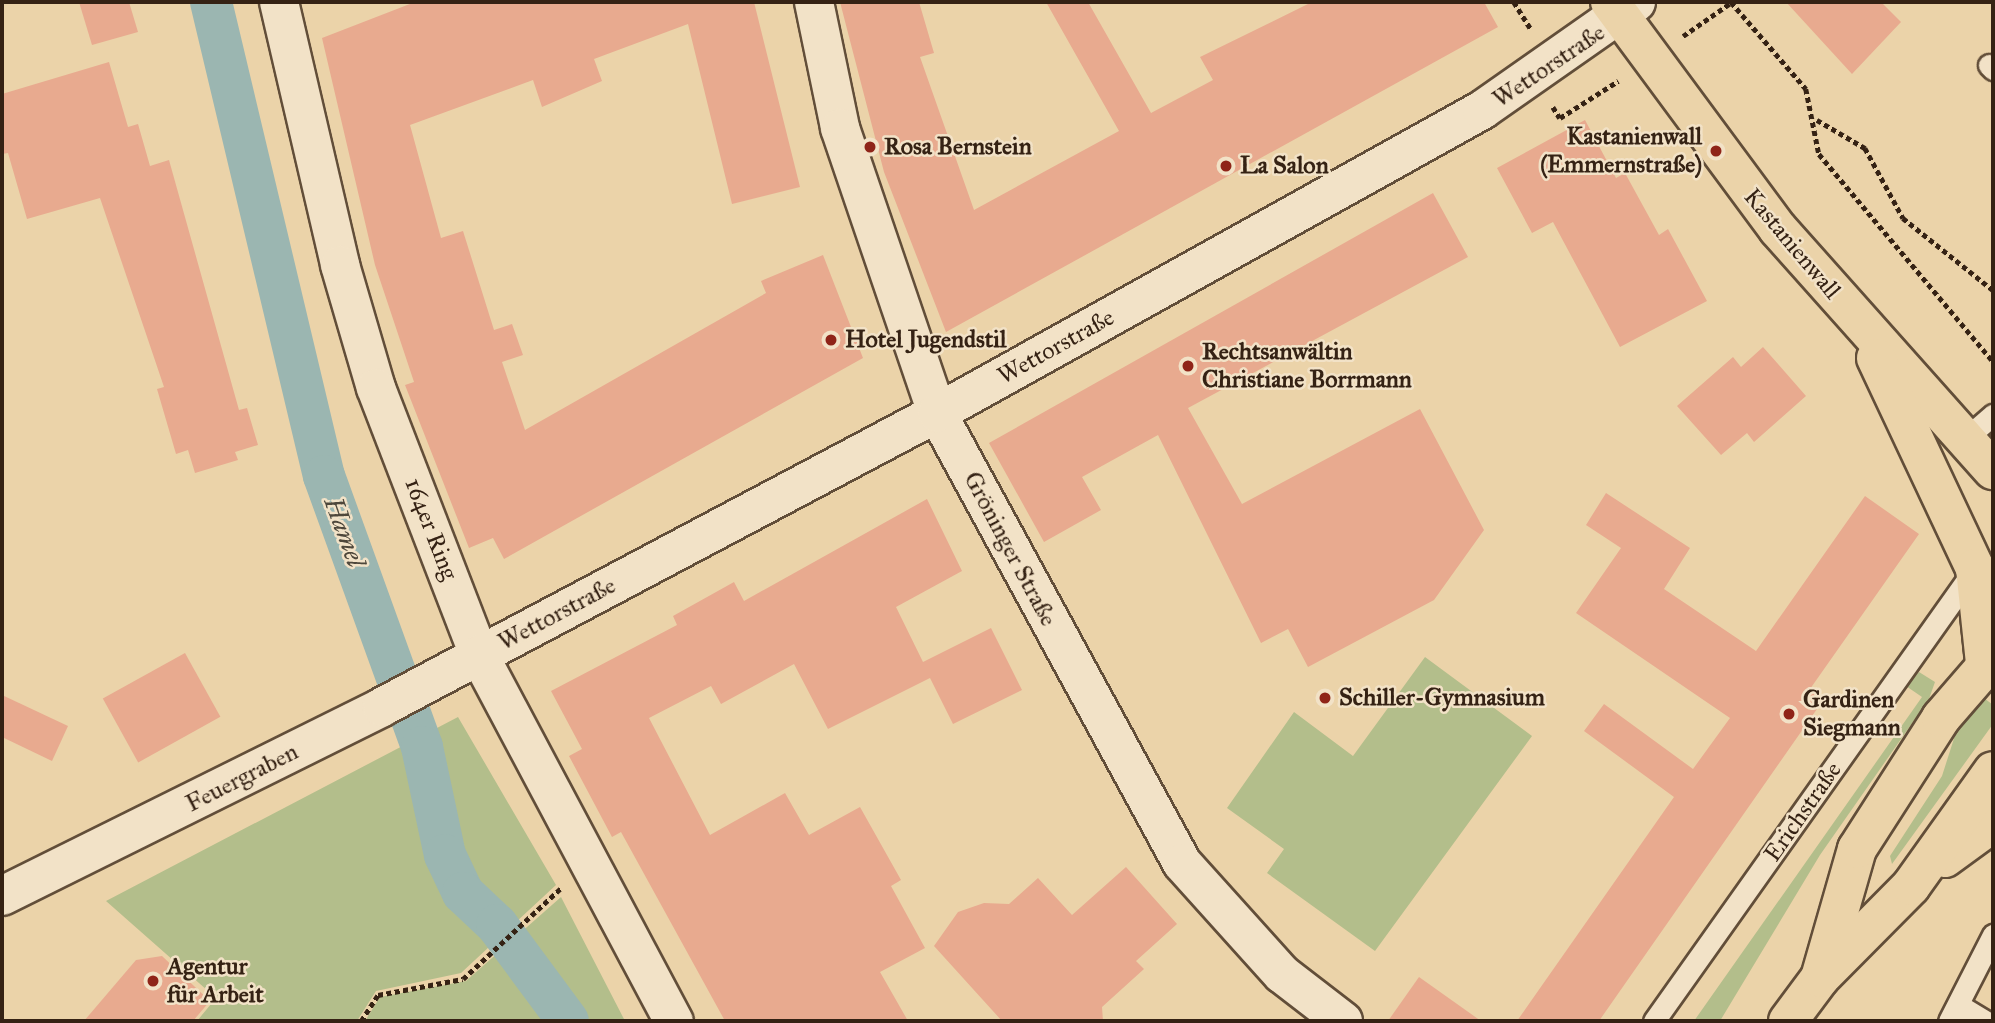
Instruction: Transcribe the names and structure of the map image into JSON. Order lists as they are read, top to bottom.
{
  "streets": {
    "main road": ["Kastanienwall"],
    "street": [
      "Wettorstraße",
      "164er Ring",
      "Gröninger Straße",
      "Feuergraben"
    ],
    "lane": ["Erichstraße"]
  },
  "crossings": [
    ["Wettorstraße", "Kastanienwall"],
    ["Wettorstraße", "164er Ring"],
    ["Wettorstraße", "Gröninger Straße"],
    ["Wettorstraße", "Feuergraben"],
    ["164er Ring", "Feuergraben"]
  ],
  "water": ["Hamel"],
  "places": [
    "Rosa Bernstein",
    "Kastanienwall (Emmernstraße)",
    "La Salon",
    "Hotel Jugendstil",
    "Rechtsanwältin Christiane Borrmann",
    "Schiller-Gymnasium",
    "Gardinen Siegmann",
    "Agentur für Arbeit"
  ]
}
